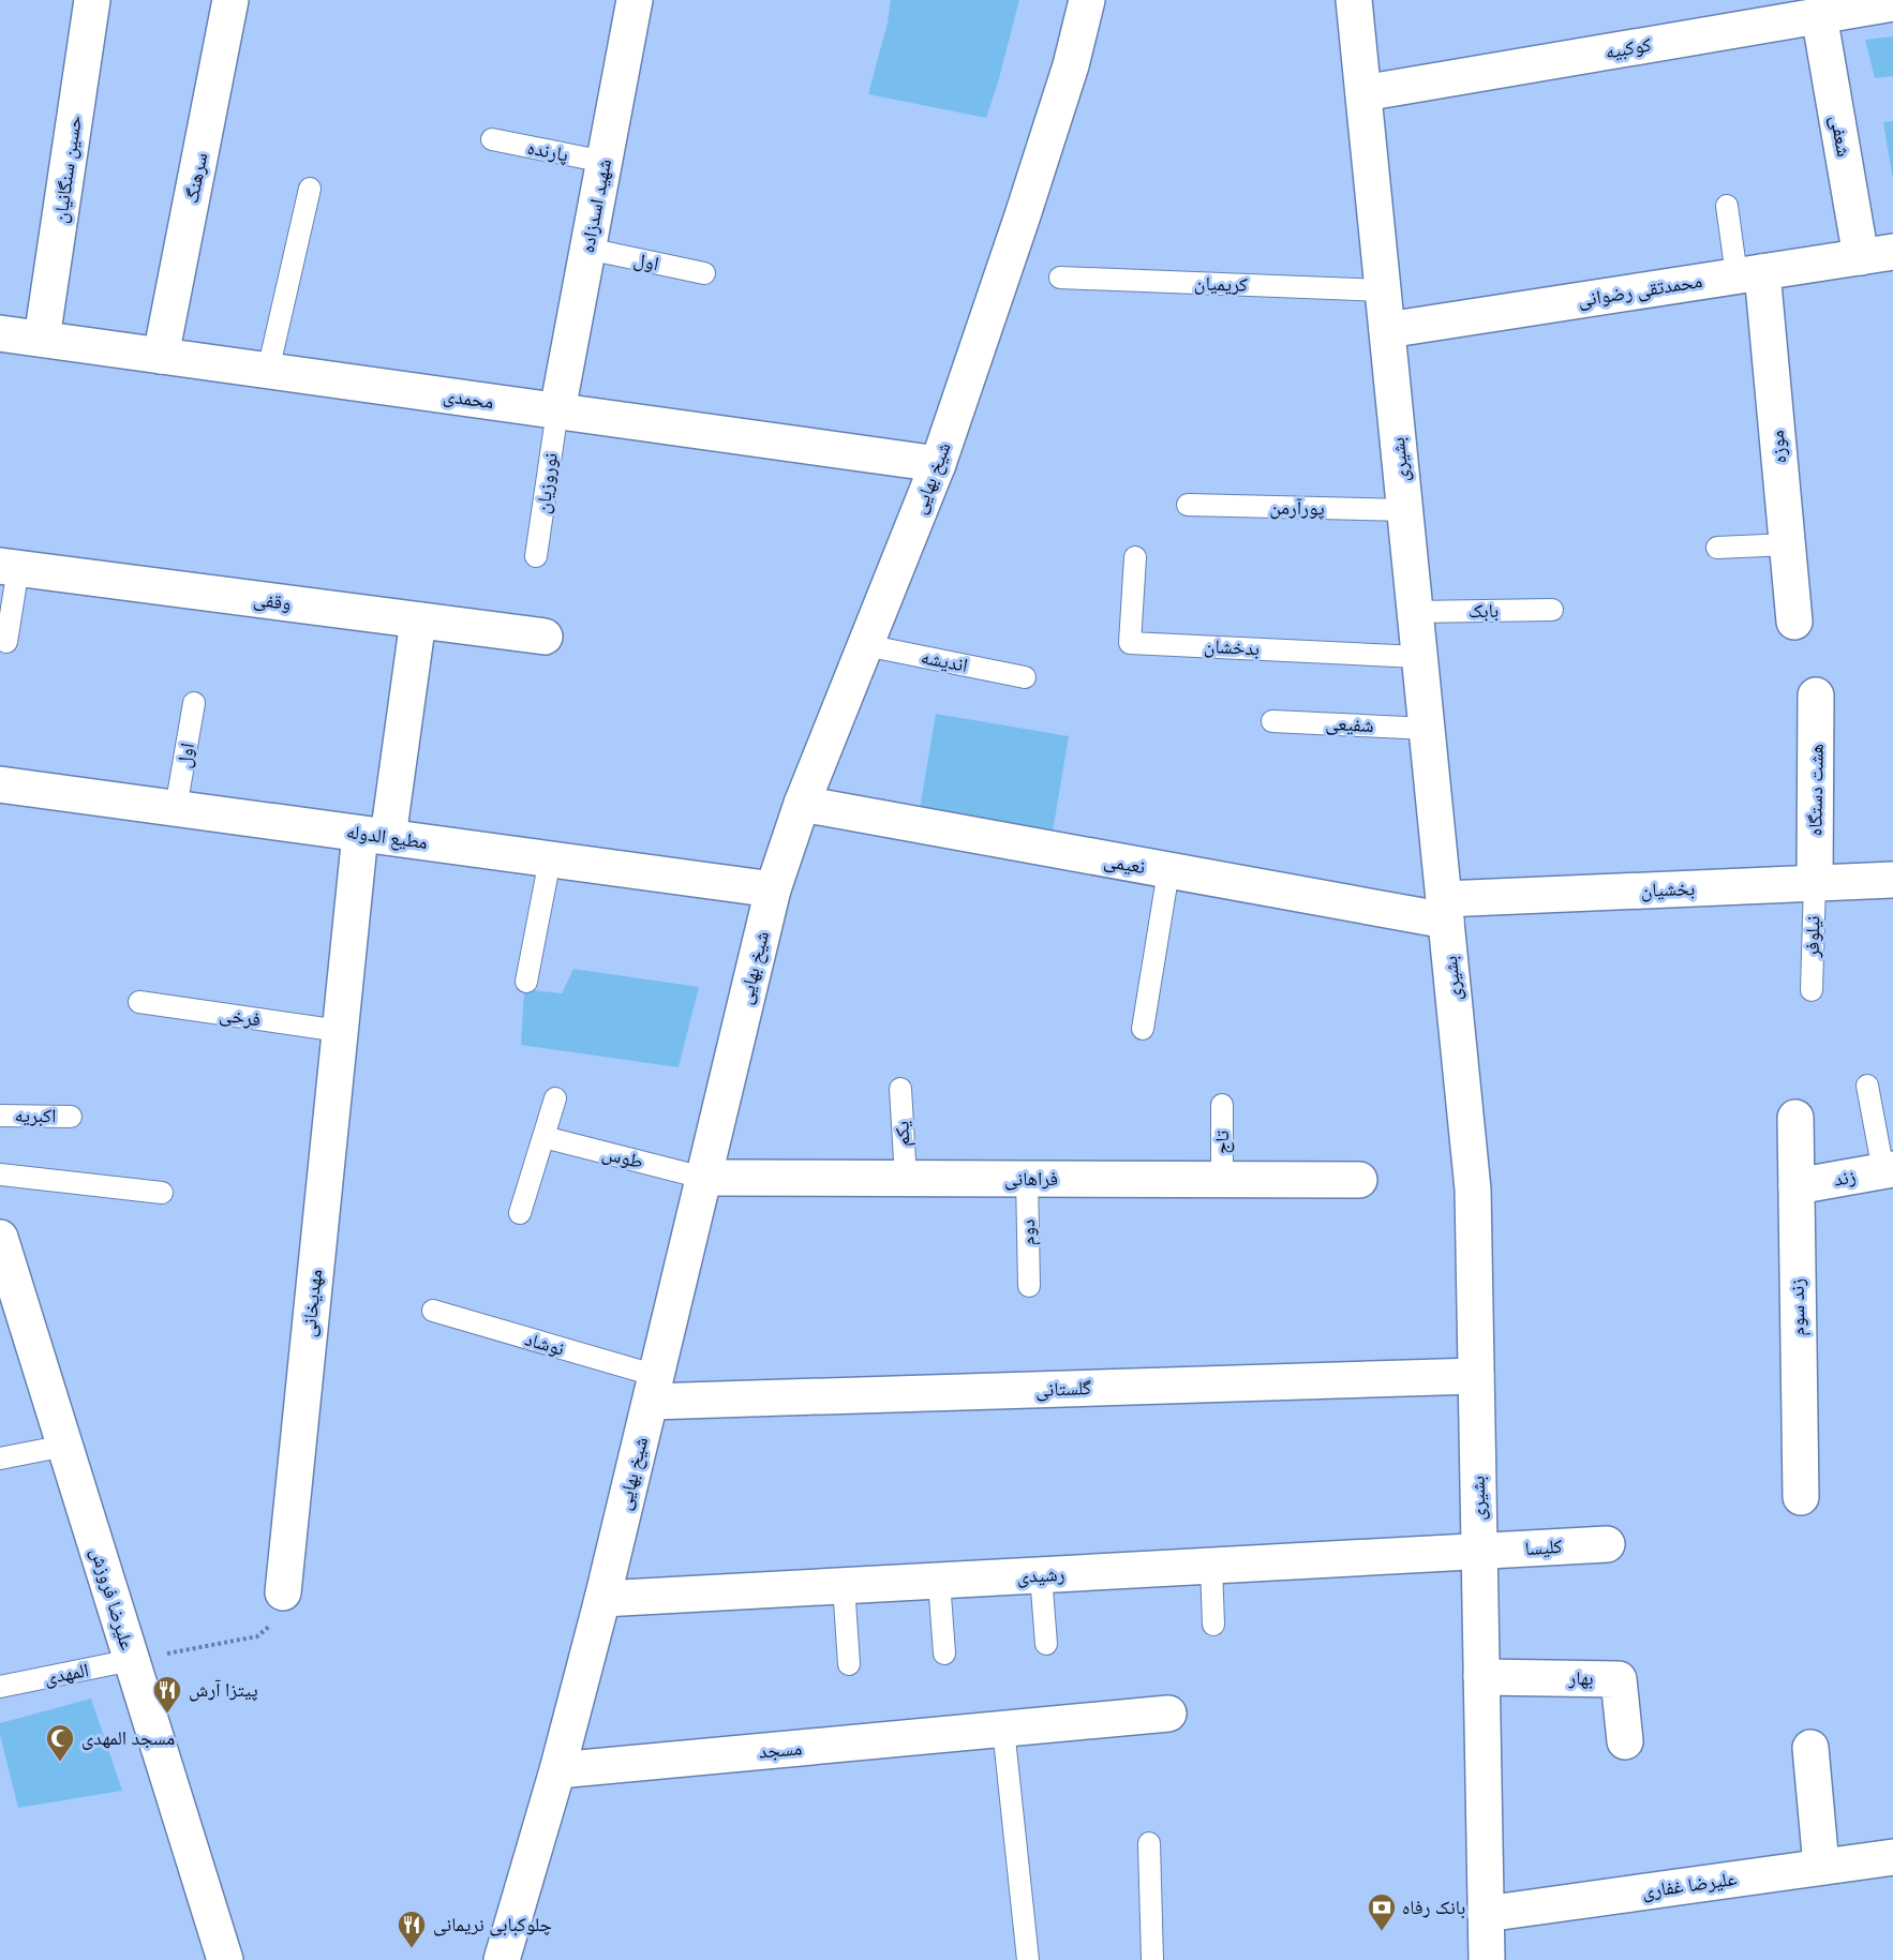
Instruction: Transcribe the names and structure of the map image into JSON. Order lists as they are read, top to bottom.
{
  "streets": {
    "street": [
      "کوکبیه",
      "شعفی",
      "حسین سنگانیان",
      "سرهنگ",
      "شهید اسدزاده",
      "محمدتقی رضوانی",
      "محمدی",
      "موزه",
      "بشیری",
      "شیخ بهایی",
      "وقفی",
      "هشت دستگاه",
      "مطیع الدوله",
      "نعیمی",
      "بخشیان",
      "زند",
      "فراهانی",
      "مهدیخانی",
      "زند سوم",
      "گلستانی",
      "کلیسا",
      "رشیدی",
      "علیرضا فروزش",
      "بهار",
      "مسجد",
      "علیرضا غفاری"
    ],
    "lane": [
      "پارنده",
      "اول",
      "کریمیان",
      "نوروزیان",
      "پورآرمن",
      "بابک",
      "بدخشان",
      "اندیشه",
      "شفیعی",
      "نیلوفر",
      "فرخی",
      "اکبریه",
      "یکم",
      "تاج",
      "طوس",
      "دوم",
      "نوشاد",
      "المهدی"
    ]
  },
  "crossings": [
    ["کوکبیه", "شعفی"],
    ["کوکبیه", "بشیری"],
    ["شعفی", "محمدتقی رضوانی"],
    ["پارنده", "شهید اسدزاده"],
    ["حسین سنگانیان", "محمدی"],
    ["سرهنگ", "محمدی"],
    ["شهید اسدزاده", "اول"],
    ["شهید اسدزاده", "محمدی"],
    ["شهید اسدزاده", "نوروزیان"],
    ["اول", "مطیع الدوله"],
    ["کریمیان", "بشیری"],
    ["محمدتقی رضوانی", "موزه"],
    ["محمدتقی رضوانی", "بشیری"],
    ["محمدی", "شیخ بهایی"],
    ["محمدی", "نوروزیان"],
    ["بشیری", "پورآرمن"],
    ["بشیری", "بابک"],
    ["بشیری", "بدخشان"],
    ["بشیری", "شفیعی"],
    ["بشیری", "نعیمی"],
    ["بشیری", "بخشیان"],
    ["بشیری", "گلستانی"],
    ["بشیری", "کلیسا"],
    ["بشیری", "رشیدی"],
    ["بشیری", "بهار"],
    ["بشیری", "علیرضا غفاری"],
    ["شیخ بهایی", "اندیشه"],
    ["شیخ بهایی", "مطیع الدوله"],
    ["شیخ بهایی", "نعیمی"],
    ["شیخ بهایی", "طوس"],
    ["شیخ بهایی", "فراهانی"],
    ["شیخ بهایی", "نوشاد"],
    ["شیخ بهایی", "گلستانی"],
    ["شیخ بهایی", "رشیدی"],
    ["شیخ بهایی", "مسجد"],
    ["وقفی", "مهدیخانی"],
    ["هشت دستگاه", "بخشیان"],
    ["هشت دستگاه", "نیلوفر"],
    ["مطیع الدوله", "مهدیخانی"],
    ["نعیمی", "بخشیان"],
    ["بخشیان", "نیلوفر"],
    ["فرخی", "مهدیخانی"],
    ["یکم", "فراهانی"],
    ["تاج", "فراهانی"],
    ["طوس", "فراهانی"],
    ["زند", "زند سوم"],
    ["فراهانی", "دوم"],
    ["نوشاد", "گلستانی"],
    ["کلیسا", "رشیدی"],
    ["علیرضا فروزش", "المهدی"]
  ],
  "places": {
    "restaurant": ["پیتزا آرش", "چلوکبابی نریمانی"],
    "mosque": ["مسجد المهدی"],
    "bank": ["بانک رفاه"]
  }
}
